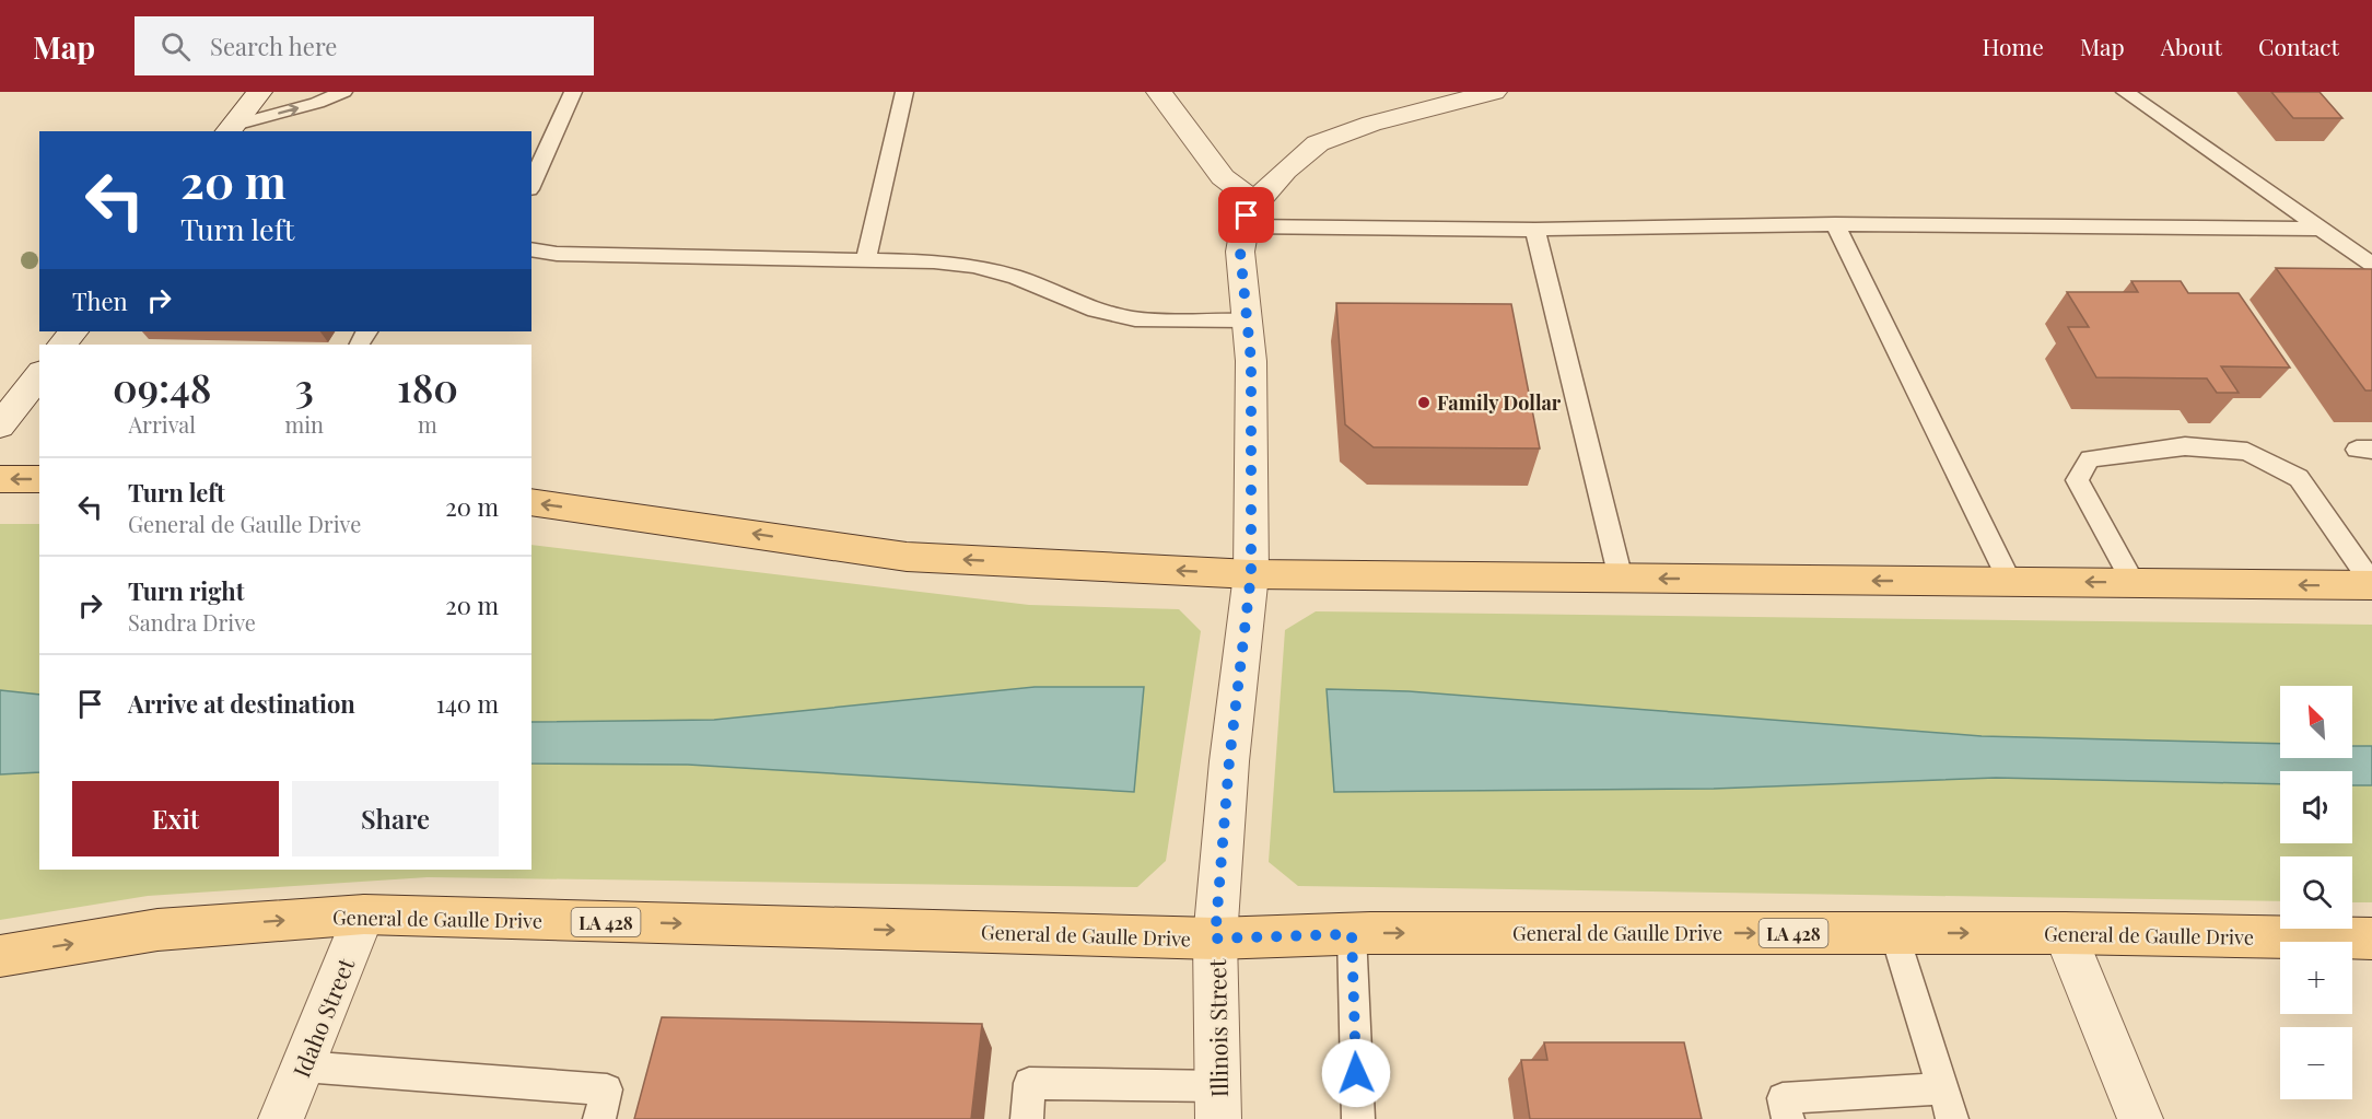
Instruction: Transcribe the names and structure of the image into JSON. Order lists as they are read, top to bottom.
{
  "streets": {
    "main road": ["General de Gaulle Drive", "LA 428"],
    "street": ["Idaho Street", "Illinois Street"]
  },
  "crossings": [
    ["General de Gaulle Drive", "Idaho Street"],
    ["General de Gaulle Drive", "Illinois Street"]
  ],
  "one_way": ["General de Gaulle Drive"],
  "places": ["Family Dollar"],
  "north": "top left",
  "page": {
    "header": "Map",
    "search": "Search here",
    "nav": [
      "Home",
      "Map",
      "About",
      "Contact"
    ],
    "turn": ["20 m", "Turn left"],
    "then": "Then",
    "eta": [
      "09:48",
      "Arrival",
      "3",
      "min",
      "180",
      "m"
    ],
    "list": [
      {
        "name": "Turn left",
        "note": "General de Gaulle Drive",
        "value": "20 m"
      },
      {
        "name": "Turn right",
        "note": "Sandra Drive",
        "value": "20 m"
      },
      {
        "name": "Arrive at destination",
        "value": "140 m"
      }
    ],
    "map_buttons": ["+", "−"],
    "buttons": ["Exit", "Share"]
  }
}
